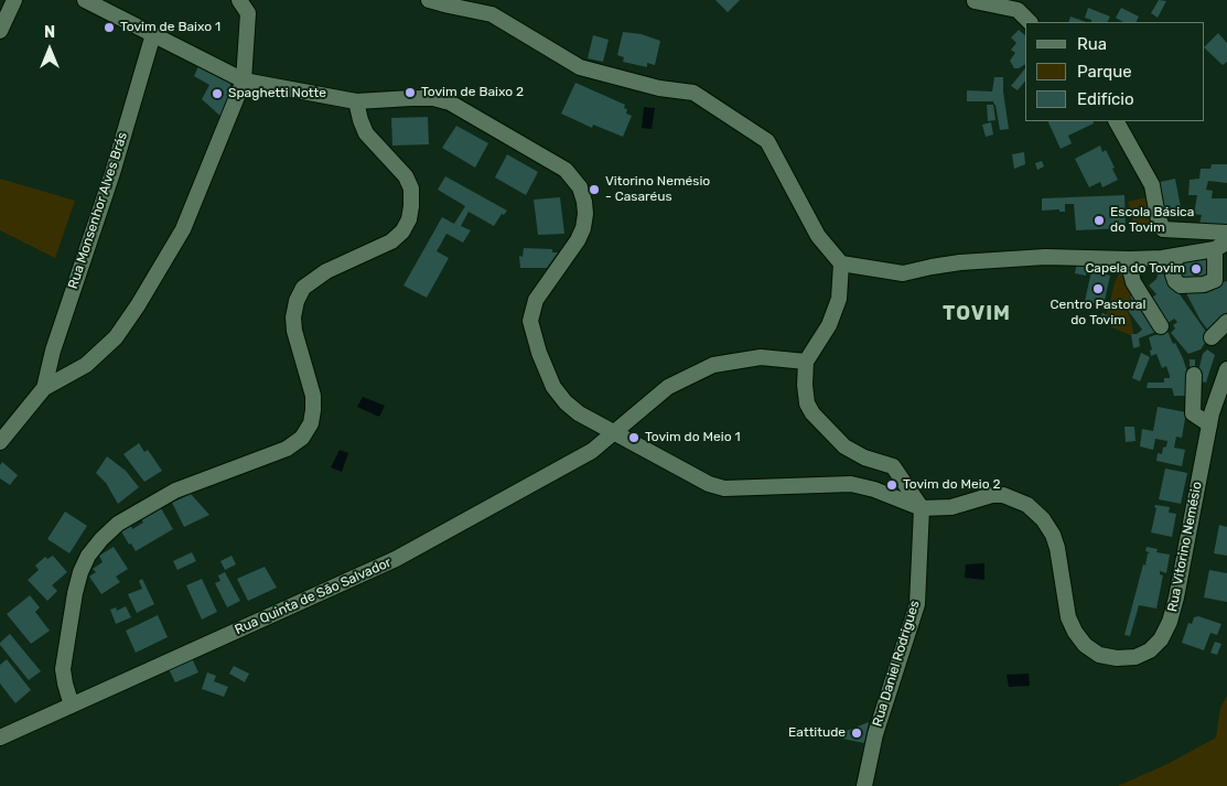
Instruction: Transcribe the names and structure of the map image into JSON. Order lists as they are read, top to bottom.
{
  "streets": {
    "street": [
      "Rua Monsenhor Alves Brás",
      "Rua Vitorino Nemésio",
      "Rua Quinta de São Salvador",
      "Rua Daniel Rodrigues"
    ]
  },
  "crossings": [
    ["Rua Vitorino Nemésio", "Rua Daniel Rodrigues"]
  ],
  "districts": ["TOVIM"],
  "places": [
    "Tovim de Baixo 1",
    "Tovim de Baixo 2",
    "Spaghetti Notte",
    "Vitorino Nemésio - Casaréus",
    "Escola Básica do Tovim",
    "Capela do Tovim",
    "Centro Pastoral do Tovim",
    "Tovim do Meio 1",
    "Tovim do Meio 2",
    "Eattitude"
  ],
  "legend": ["Rua", "Parque", "Edifício"],
  "north": "top"
}
